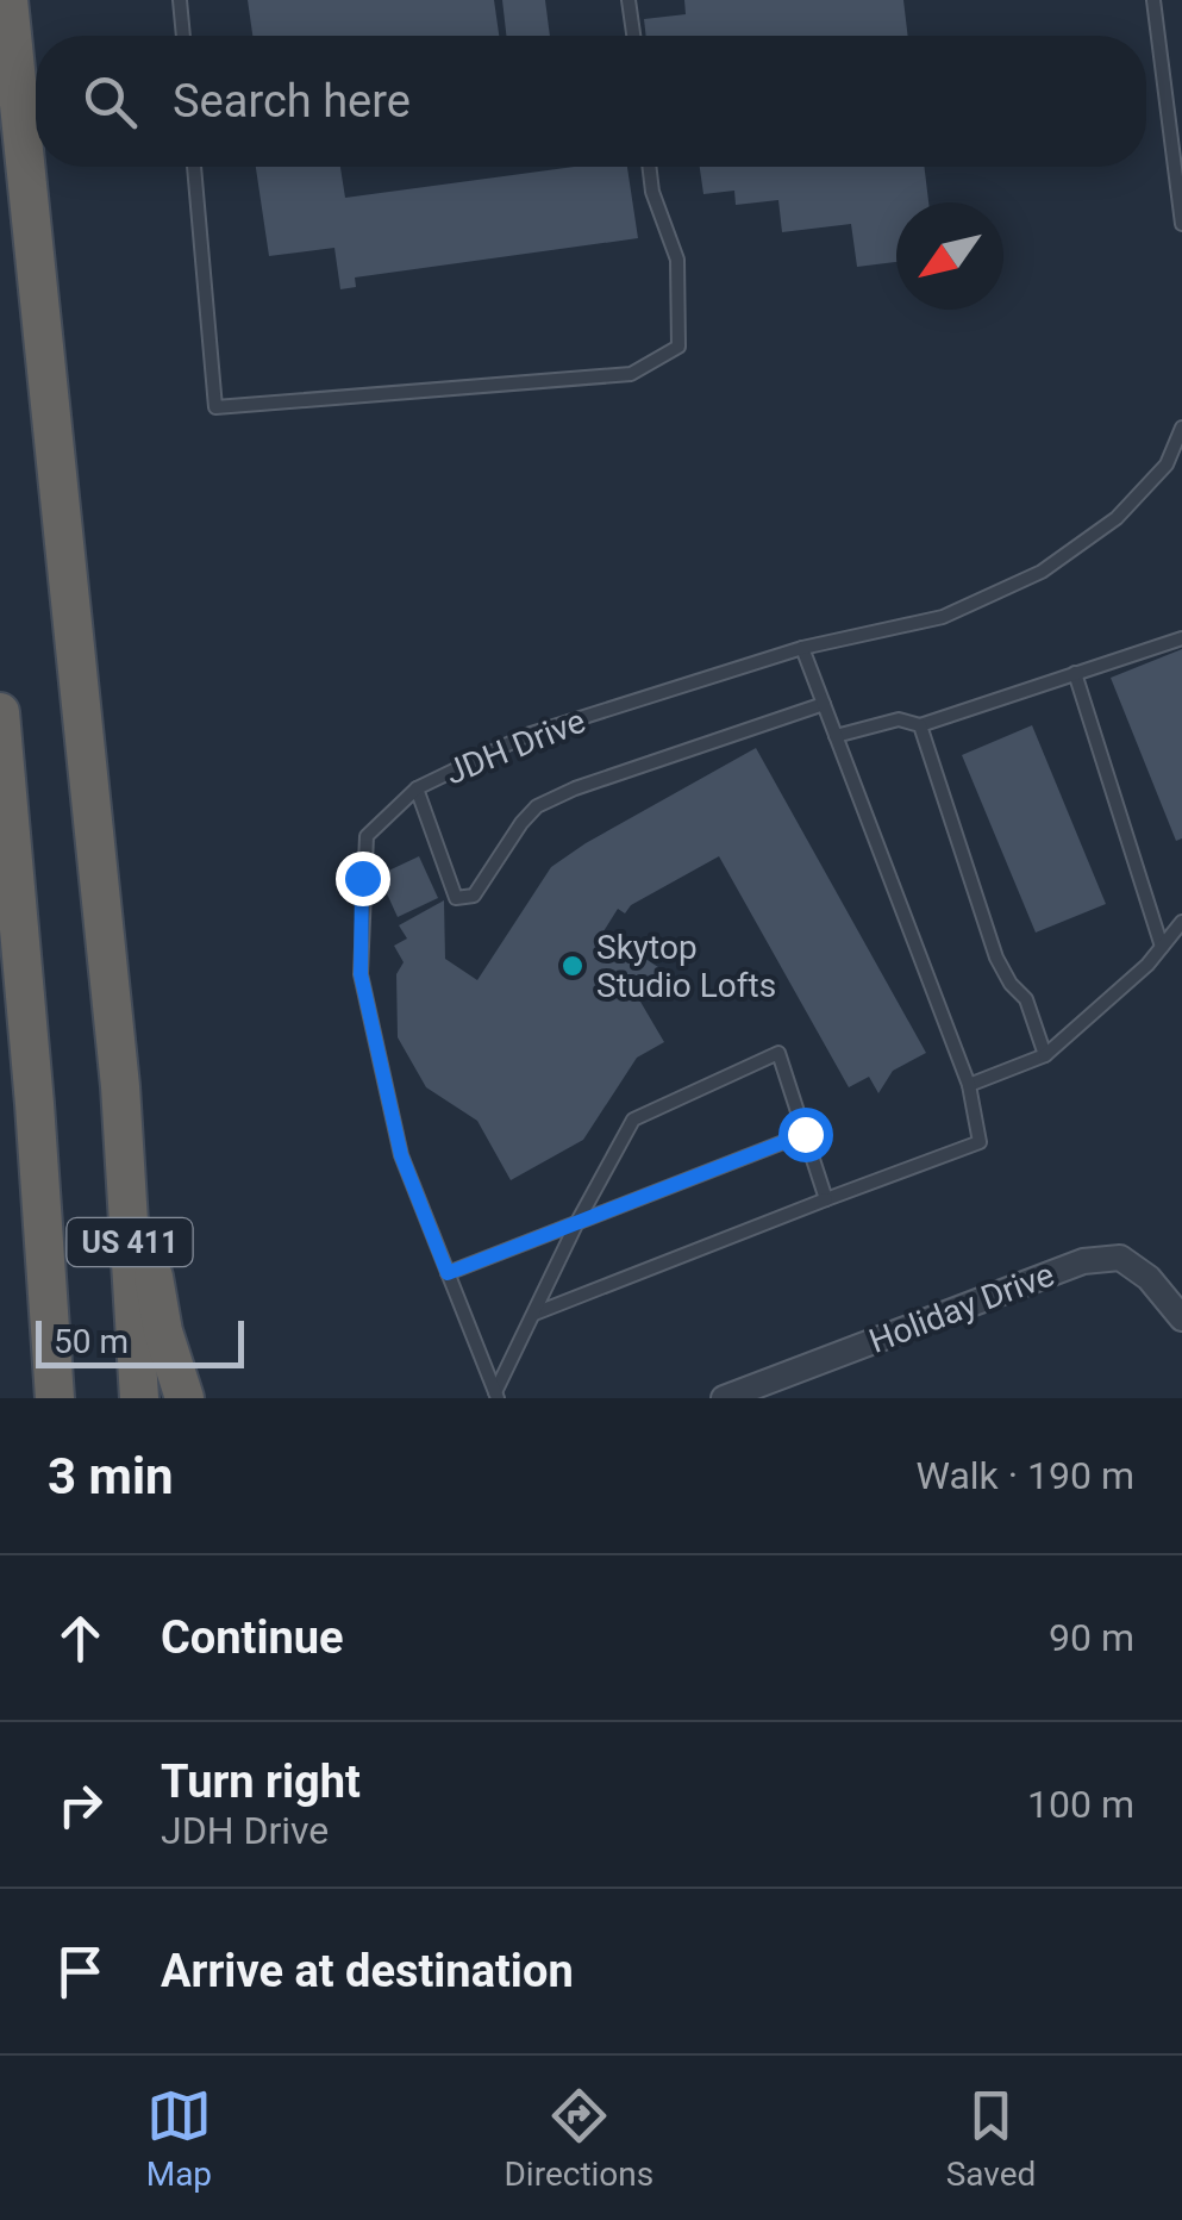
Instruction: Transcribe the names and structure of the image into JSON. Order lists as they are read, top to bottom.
{
  "streets": {
    "highway": ["US 411"],
    "street": ["Holiday Drive"],
    "lane": ["JDH Drive"]
  },
  "places": ["Skytop Studio Lofts"],
  "scale_bar": "50 m",
  "north": "bottom left",
  "page": {
    "search": "Search here",
    "scale": "50 m",
    "heading": ["3 min", "Walk · 190 m"],
    "list": [
      ["Continue", "90 m"],
      ["Turn right", "JDH Drive", "100 m"],
      "Arrive at destination"
    ],
    "nav": ["Map", "Directions", "Saved"]
  }
}
